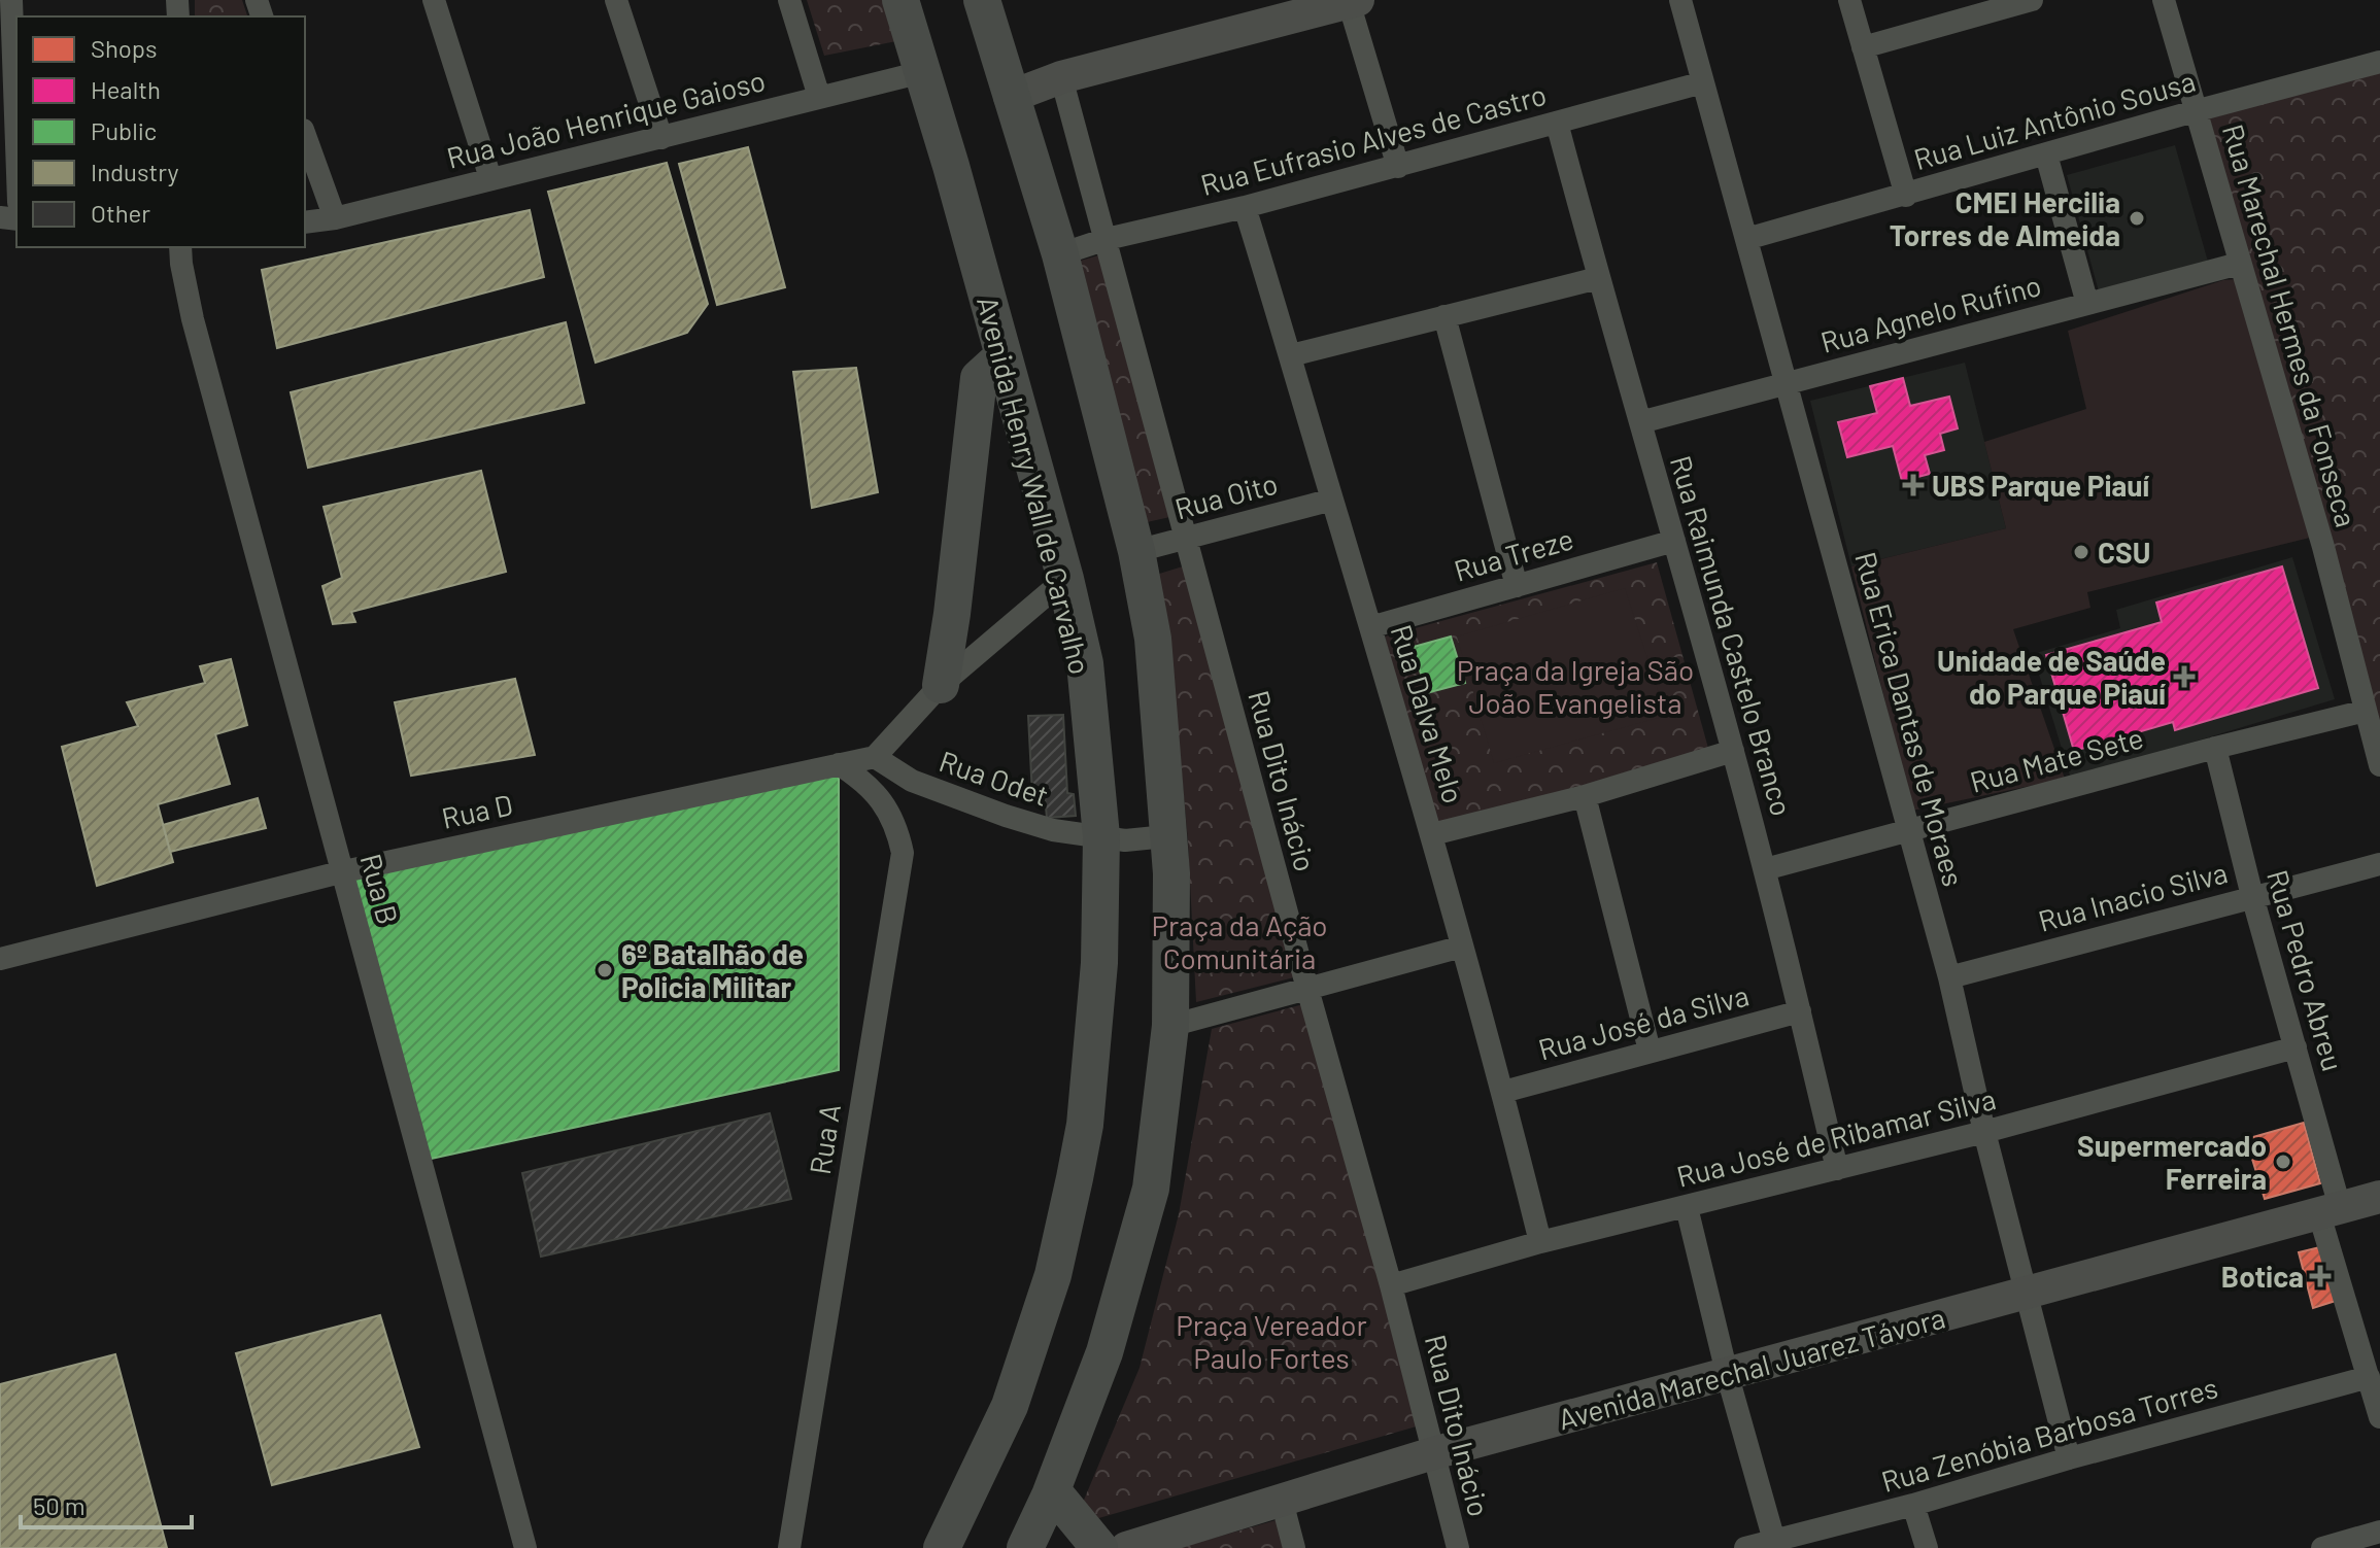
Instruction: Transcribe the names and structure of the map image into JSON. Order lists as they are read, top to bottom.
{
  "streets": {
    "main road": ["Avenida Henry Wall de Carvalho"],
    "street": [
      "Rua João Henrique Gaioso",
      "Rua Luiz Antônio Sousa",
      "Rua Eufrasio Alves de Castro",
      "Rua Agnelo Rufino",
      "Rua Marechal Hermes da Fonseca",
      "Rua Oito",
      "Rua Treze",
      "Rua Raimunda Castelo Branco",
      "Rua Dalva Melo",
      "Rua Erica Dantas de Moraes",
      "Rua Mate Sete",
      "Rua Odet",
      "Rua Dito Inácio",
      "Rua D",
      "Rua B",
      "Rua Inacio Silva",
      "Rua Pedro Abreu",
      "Rua José da Silva",
      "Rua José de Ribamar Silva",
      "Rua A",
      "Avenida Marechal Juarez Távora",
      "Rua Zenóbia Barbosa Torres"
    ]
  },
  "crossings": [
    ["Rua João Henrique Gaioso", "Avenida Henry Wall de Carvalho"],
    ["Rua Luiz Antônio Sousa", "Rua Marechal Hermes da Fonseca"],
    ["Rua Luiz Antônio Sousa", "Rua Erica Dantas de Moraes"],
    ["Rua Eufrasio Alves de Castro", "Rua Raimunda Castelo Branco"],
    ["Rua Eufrasio Alves de Castro", "Rua Dalva Melo"],
    ["Rua Eufrasio Alves de Castro", "Rua Erica Dantas de Moraes"],
    ["Rua Eufrasio Alves de Castro", "Rua Dito Inácio"],
    ["Rua Agnelo Rufino", "Rua Marechal Hermes da Fonseca"],
    ["Rua Agnelo Rufino", "Rua Raimunda Castelo Branco"],
    ["Rua Agnelo Rufino", "Rua Erica Dantas de Moraes"],
    ["Rua Marechal Hermes da Fonseca", "Rua Mate Sete"],
    ["Avenida Henry Wall de Carvalho", "Rua Odet"],
    ["Rua Oito", "Rua Dalva Melo"],
    ["Rua Oito", "Rua Dito Inácio"],
    ["Rua Treze", "Rua Raimunda Castelo Branco"],
    ["Rua Treze", "Rua Dalva Melo"],
    ["Rua Raimunda Castelo Branco", "Rua Mate Sete"],
    ["Rua Raimunda Castelo Branco", "Rua José da Silva"],
    ["Rua Raimunda Castelo Branco", "Rua José de Ribamar Silva"],
    ["Rua Dalva Melo", "Rua José da Silva"],
    ["Rua Dalva Melo", "Rua José de Ribamar Silva"],
    ["Rua Erica Dantas de Moraes", "Rua Mate Sete"],
    ["Rua Erica Dantas de Moraes", "Rua Inacio Silva"],
    ["Rua Erica Dantas de Moraes", "Rua José de Ribamar Silva"],
    ["Rua Erica Dantas de Moraes", "Avenida Marechal Juarez Távora"],
    ["Rua Erica Dantas de Moraes", "Rua Zenóbia Barbosa Torres"],
    ["Rua Mate Sete", "Rua Pedro Abreu"],
    ["Rua Odet", "Rua D"],
    ["Rua Dito Inácio", "Rua José de Ribamar Silva"],
    ["Rua Dito Inácio", "Avenida Marechal Juarez Távora"],
    ["Rua D", "Rua B"],
    ["Rua D", "Rua A"],
    ["Rua Inacio Silva", "Rua Pedro Abreu"],
    ["Rua Pedro Abreu", "Rua José de Ribamar Silva"],
    ["Rua Pedro Abreu", "Avenida Marechal Juarez Távora"],
    ["Rua Pedro Abreu", "Rua Zenóbia Barbosa Torres"]
  ],
  "parks": ["Praça da Igreja São João Evangelista", "Praça da Ação Comunitária", "Praça Vereador Paulo Fortes"],
  "places": {
    "other": [
      "CMEI Hercilia Torres de Almeida",
      "CSU",
      "6º Batalhão de Policia Militar",
      "Supermercado Ferreira"
    ],
    "health": ["UBS Parque Piauí", "Unidade de Saúde do Parque Piauí", "Botica"]
  },
  "legend": [
    "Shops",
    "Health",
    "Public",
    "Industry",
    "Other"
  ],
  "scale_bar": "50 m"
}
